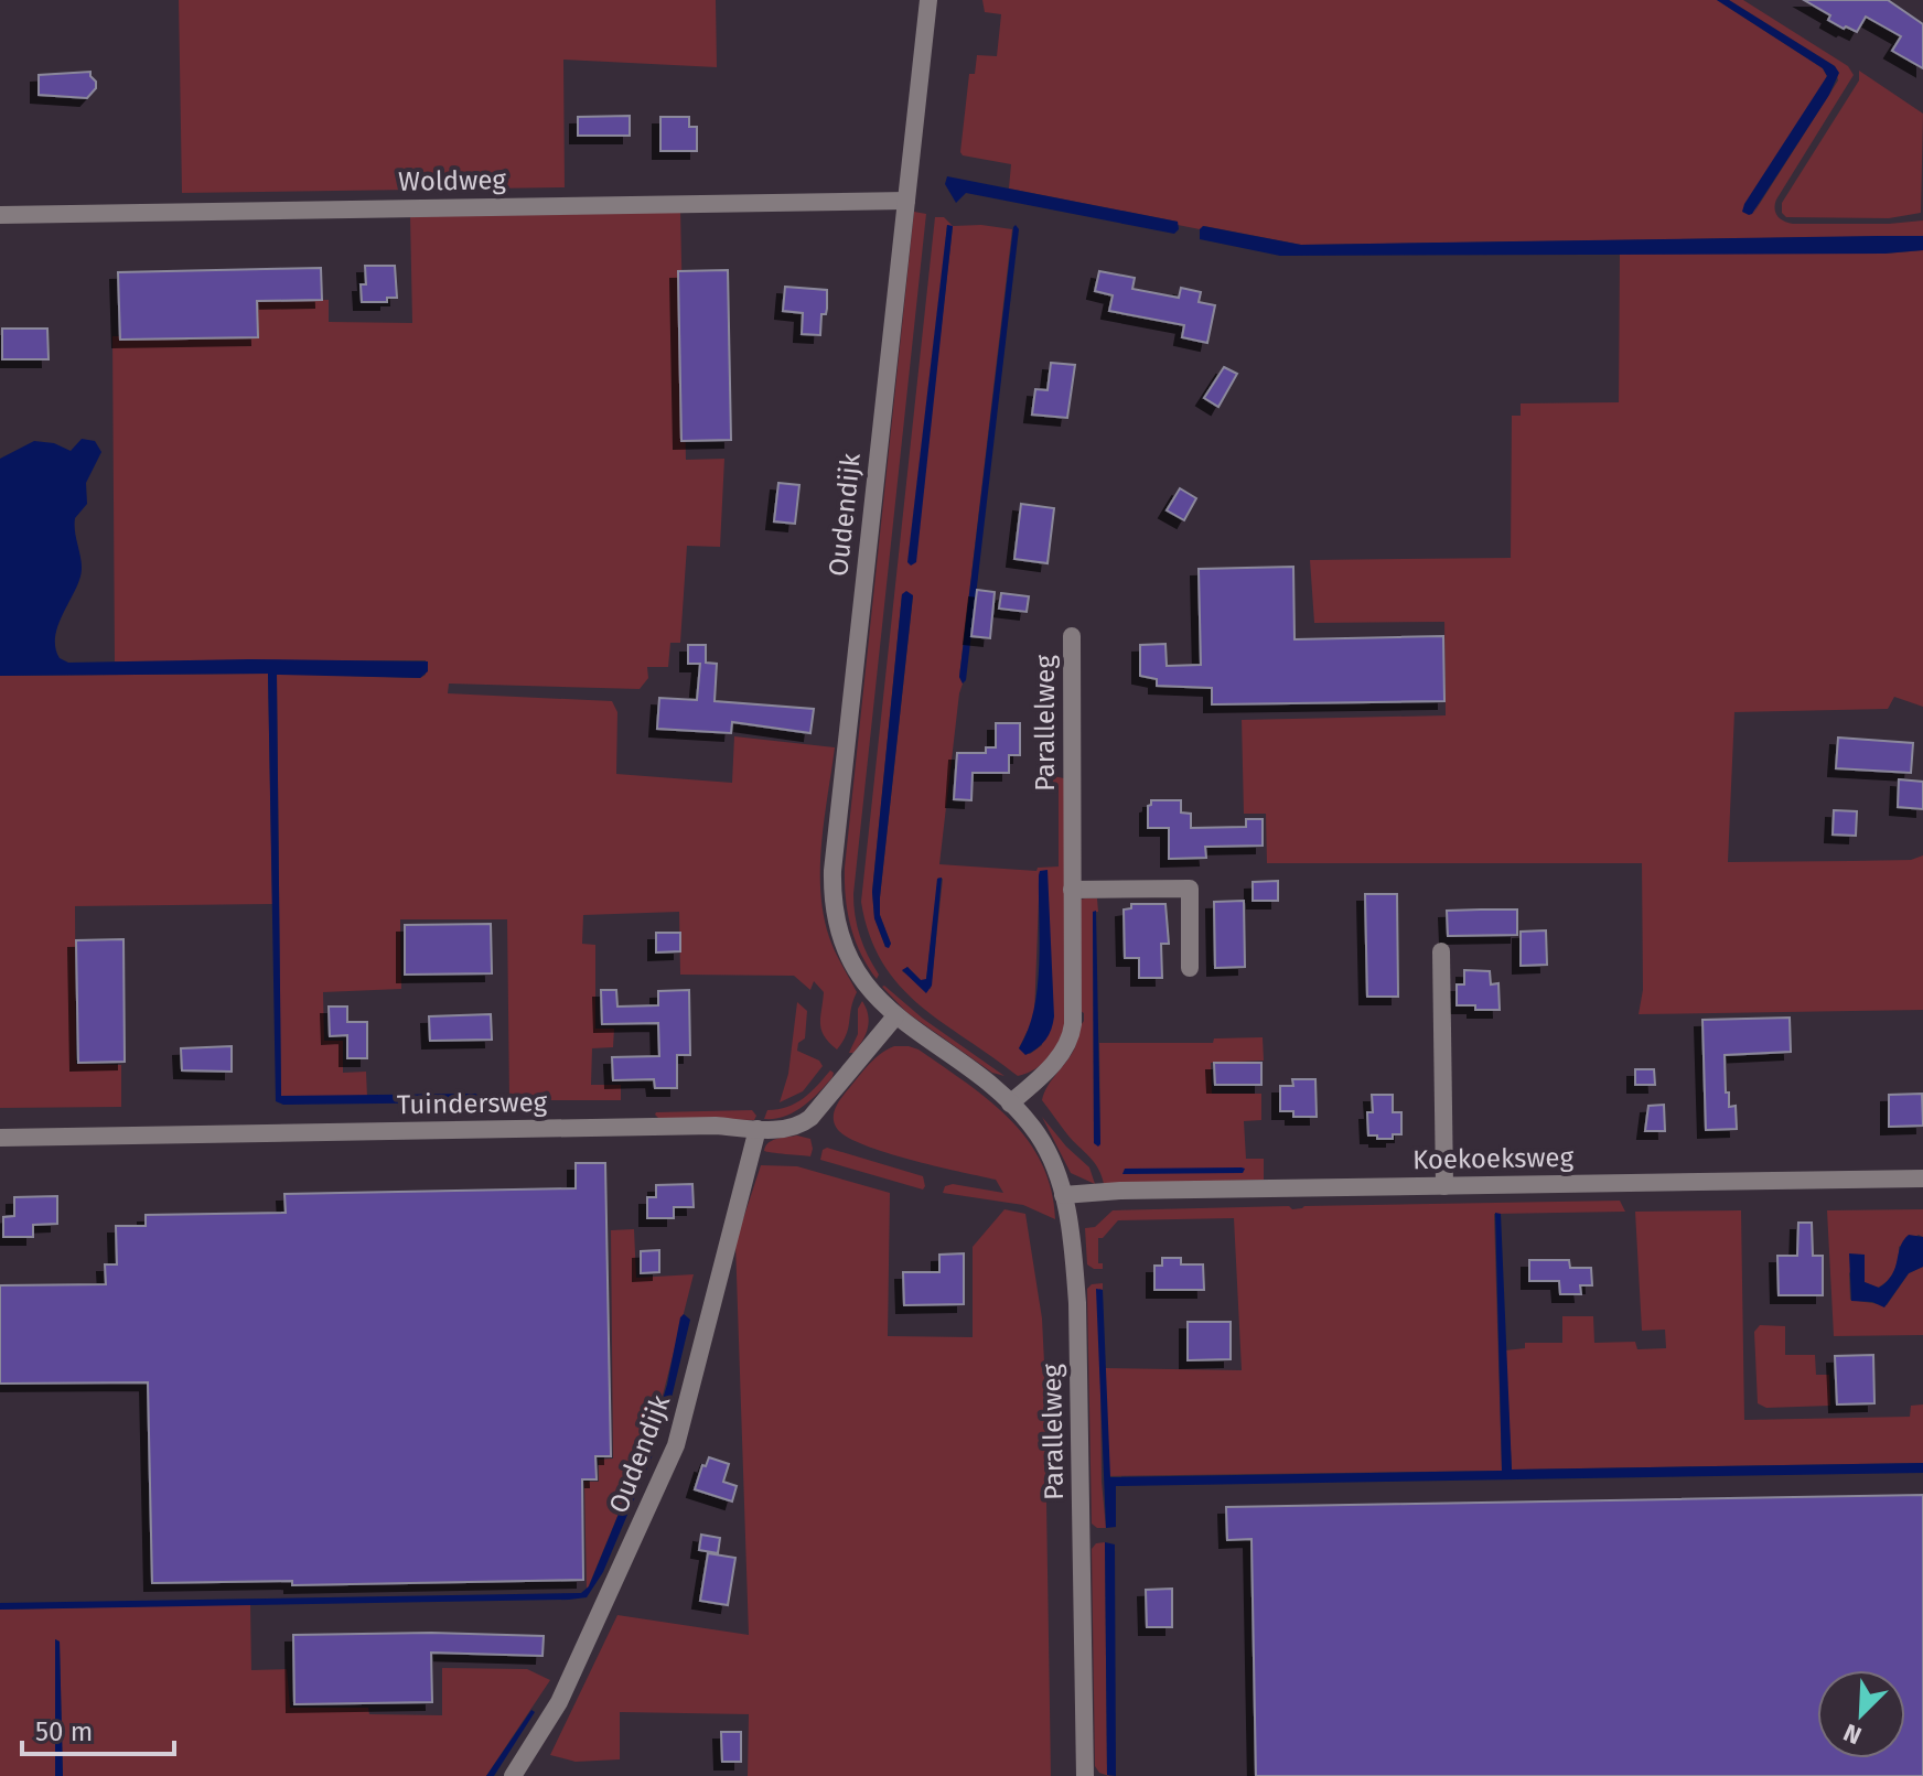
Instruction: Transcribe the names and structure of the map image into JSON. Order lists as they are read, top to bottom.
{
  "streets": {
    "street": [
      "Woldweg",
      "Oudendijk",
      "Parallelweg",
      "Tuindersweg",
      "Koekoeksweg"
    ]
  },
  "crossings": [
    ["Woldweg", "Oudendijk"],
    ["Oudendijk", "Parallelweg"],
    ["Oudendijk", "Tuindersweg"],
    ["Parallelweg", "Tuindersweg"],
    ["Parallelweg", "Koekoeksweg"]
  ],
  "scale_bar": "50 m",
  "north": "bottom left"
}
